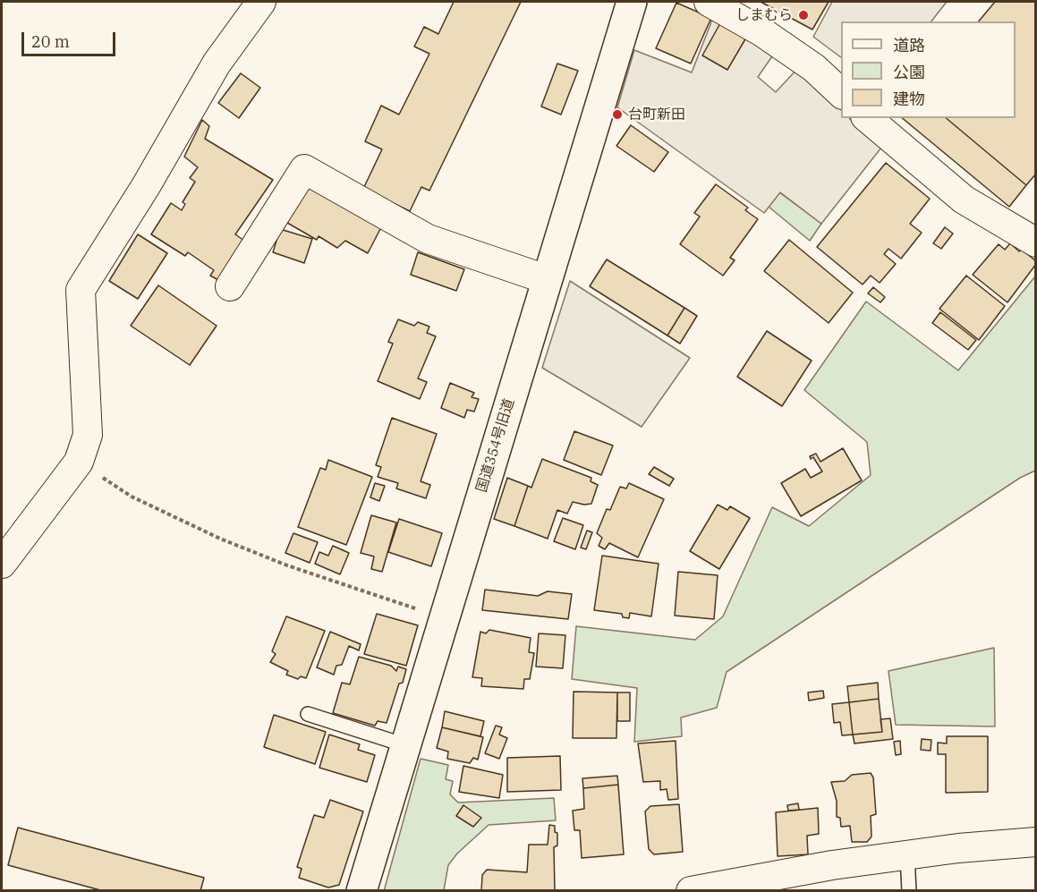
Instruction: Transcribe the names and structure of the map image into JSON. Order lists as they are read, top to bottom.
{
  "streets": {
    "street": ["国道354号旧道"]
  },
  "places": ["しまむら", "台町新田"],
  "legend": ["道路", "公園", "建物"],
  "scale_bar": "20 m"
}
